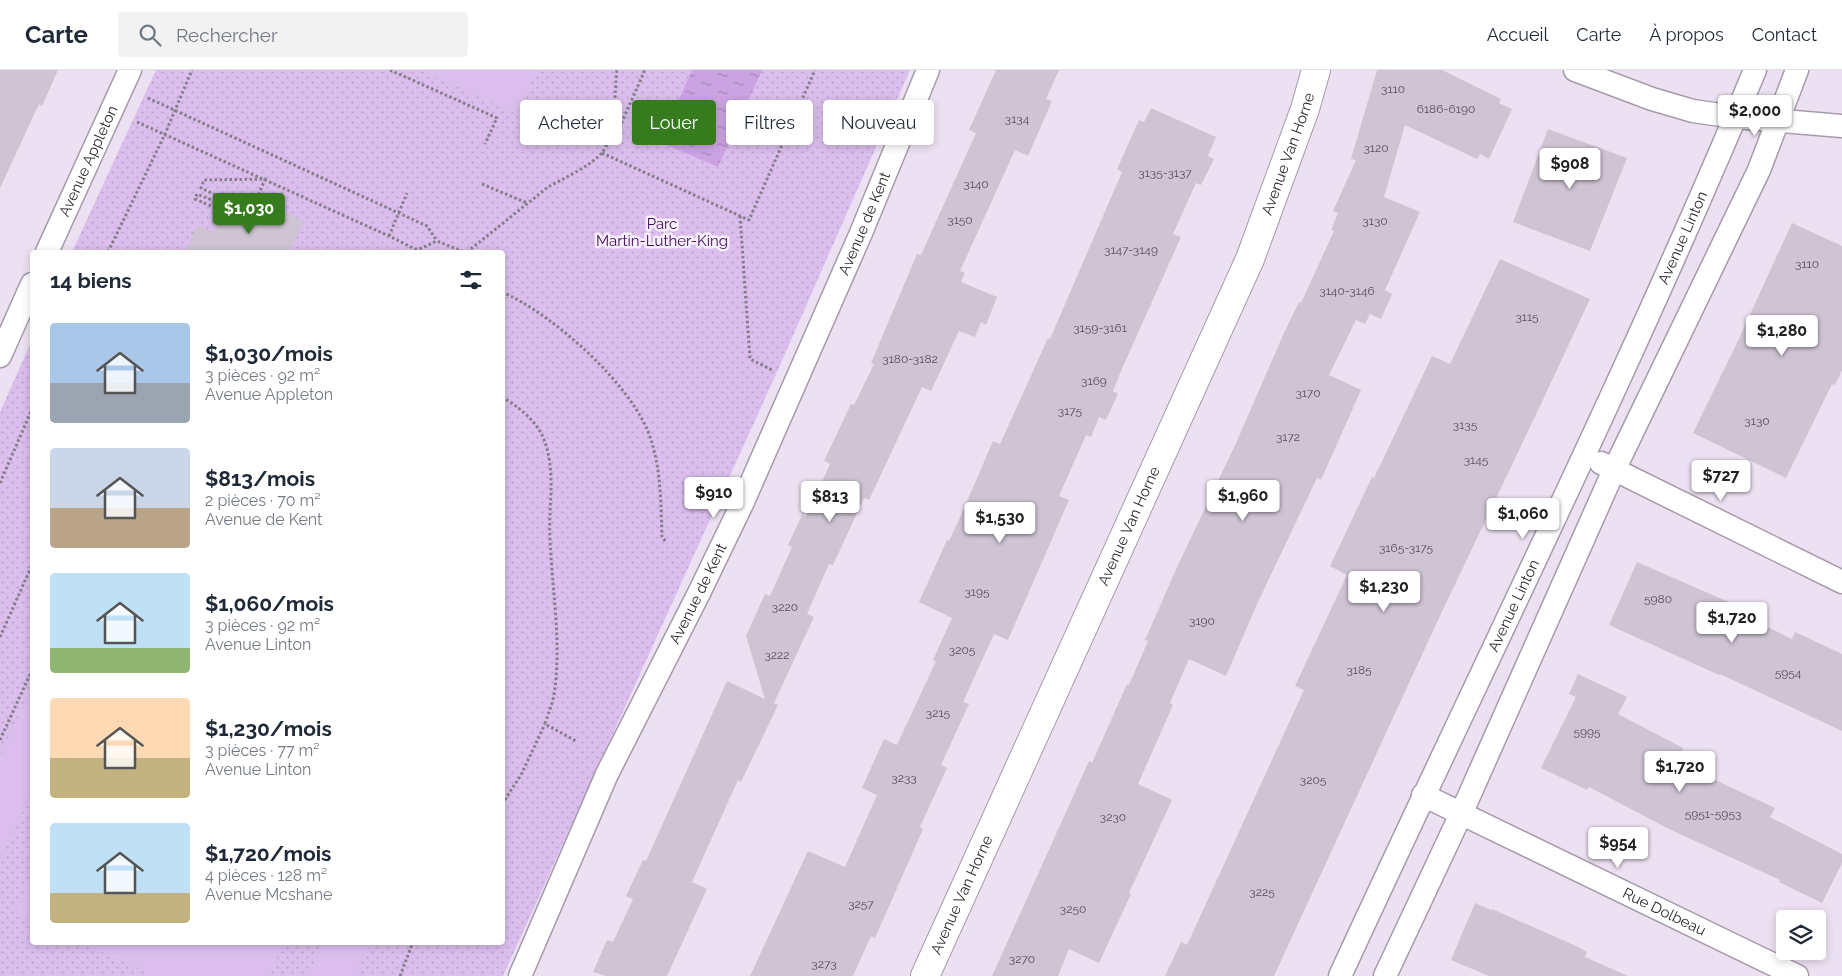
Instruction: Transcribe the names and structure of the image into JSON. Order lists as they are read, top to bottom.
{
  "streets": {
    "main road": ["Avenue Van Horne"],
    "street": [
      "Avenue Appleton",
      "Avenue de Kent",
      "Avenue Linton",
      "Rue Dolbeau"
    ]
  },
  "crossings": [
    ["Avenue Linton", "Rue Dolbeau"]
  ],
  "parks": ["Parc Martin-Luther-King"],
  "house_numbers": [
    "3110",
    "6186-6190",
    "3134",
    "3120",
    "3135-3137",
    "3140",
    "3150",
    "3130",
    "3147-3149",
    "3110",
    "3140-3146",
    "3115",
    "3159-3161",
    "3180-3182",
    "3169",
    "3170",
    "3175",
    "3130",
    "3135",
    "3172",
    "3145",
    "3165-3175",
    "3195",
    "5980",
    "3220",
    "3190",
    "3205",
    "3222",
    "3185",
    "5954",
    "3215",
    "5995",
    "3233",
    "3205",
    "5951-5953",
    "3230",
    "3225",
    "3257",
    "3250",
    "3270",
    "3273"
  ],
  "page": {
    "header": "Carte",
    "search": "Rechercher",
    "nav": [
      "Accueil",
      "Carte",
      "À propos",
      "Contact"
    ],
    "price": [
      "$2,000",
      "$908",
      "$1,030",
      "$1,280",
      "$727",
      "$910",
      "$1,960",
      "$813",
      "$1,060",
      "$1,530",
      "$1,230",
      "$1,720",
      "$1,720",
      "$954"
    ],
    "chip": [
      "Acheter",
      "Louer",
      "Filtres",
      "Nouveau"
    ],
    "heading": "14 biens",
    "list": [
      {
        "name": "$1,030/mois",
        "note": "3 pièces · 92 m² · Avenue Appleton"
      },
      {
        "name": "$813/mois",
        "note": "2 pièces · 70 m² · Avenue de Kent"
      },
      {
        "name": "$1,060/mois",
        "note": "3 pièces · 92 m² · Avenue Linton"
      },
      {
        "name": "$1,230/mois",
        "note": "3 pièces · 77 m² · Avenue Linton"
      },
      {
        "name": "$1,720/mois",
        "note": "4 pièces · 128 m² · Avenue Mcshane"
      }
    ]
  }
}
